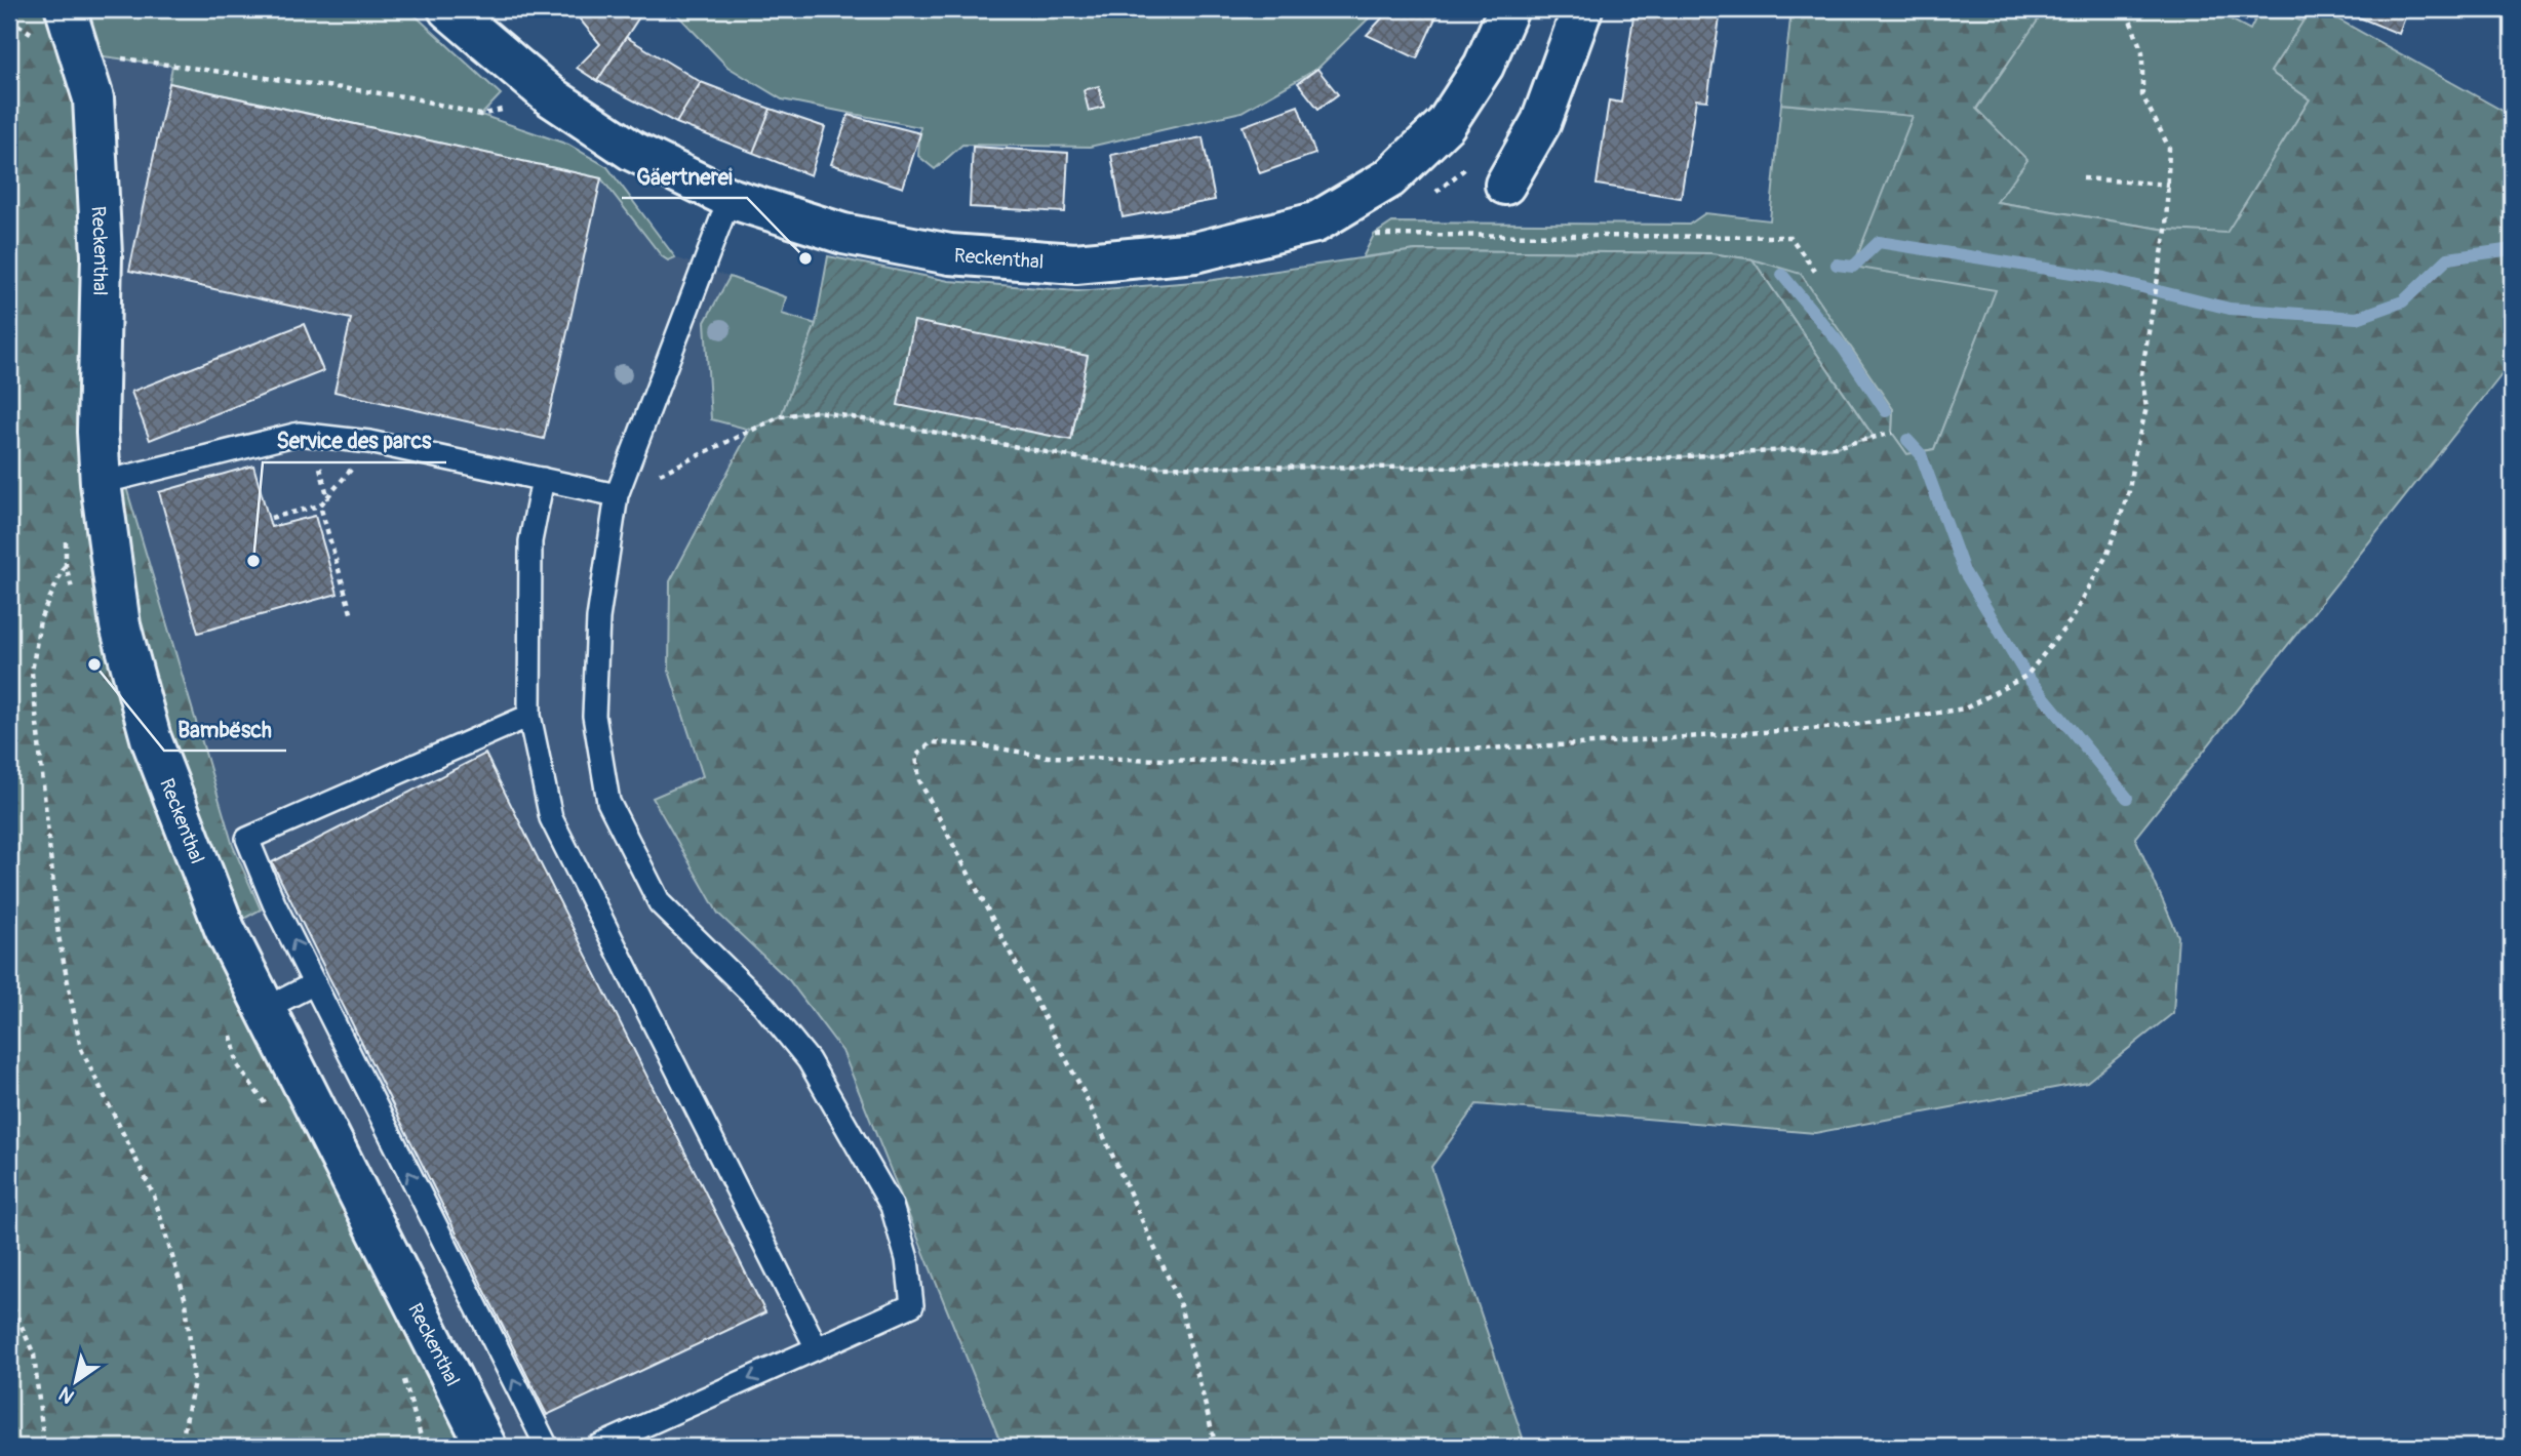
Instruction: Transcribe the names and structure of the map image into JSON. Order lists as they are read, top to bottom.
{
  "streets": {
    "street": ["Reckenthal"]
  },
  "places": ["Gäertnerei", "Service des parcs", "Bambësch"],
  "north": "bottom left"
}
